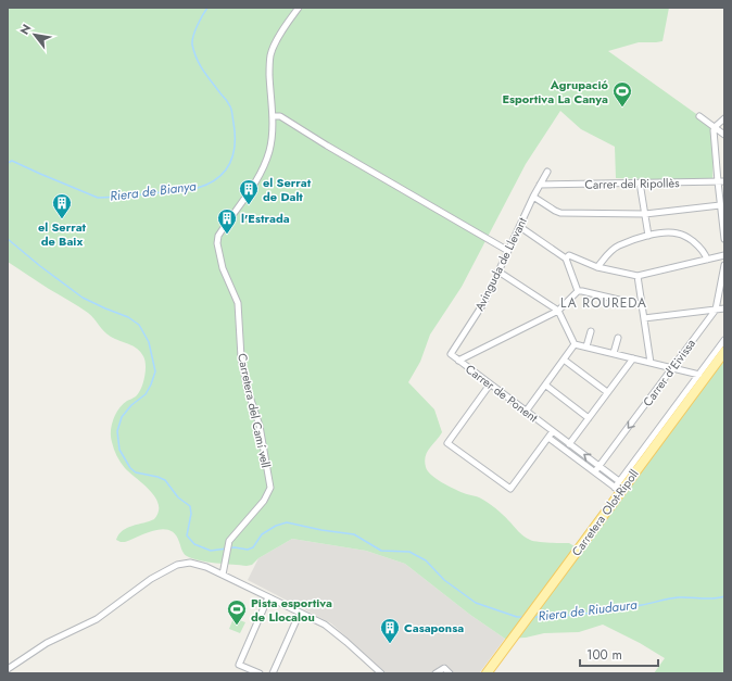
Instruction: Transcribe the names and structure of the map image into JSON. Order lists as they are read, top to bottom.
{
  "streets": {
    "main road": ["Carretera Olot-Ripoll"],
    "street": [
      "Carrer del Ripollès",
      "Avinguda de Llevant",
      "Carrer d'Eivissa",
      "Carrer de Ponent",
      "Carretera del Camí vell"
    ]
  },
  "crossings": [
    ["Carrer del Ripollès", "Avinguda de Llevant"],
    ["Avinguda de Llevant", "Carrer de Ponent"],
    ["Carrer d'Eivissa", "Carrer de Ponent"]
  ],
  "districts": ["LA ROUREDA"],
  "water": ["Riera de Bianya", "Riera de Riudaura"],
  "places": {
    "sports": ["Agrupació Esportiva La Canya", "Pista esportiva de Llocalou"],
    "building": [
      "el Serrat de Dalt",
      "el Serrat de Baix",
      "l'Estrada",
      "Casaponsa"
    ]
  },
  "scale_bar": "100 m",
  "north": "top left"
}
